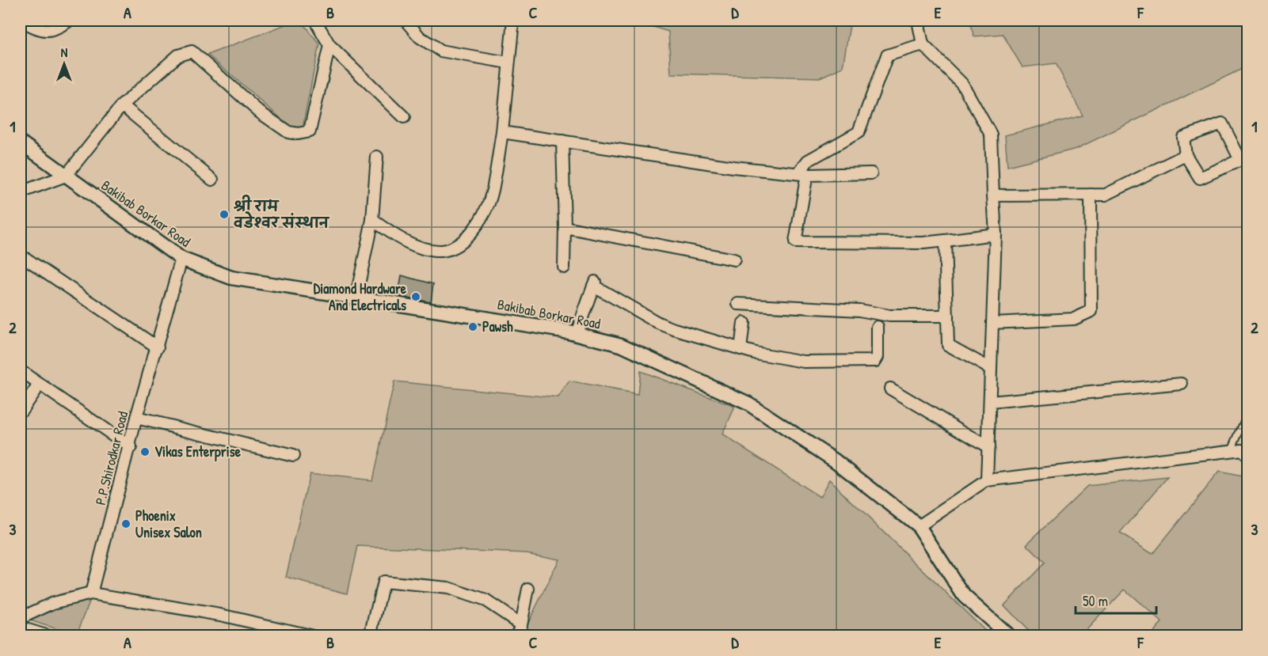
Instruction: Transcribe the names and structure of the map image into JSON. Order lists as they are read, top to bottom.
{
  "streets": {
    "street": ["Bakibab Borkar Road", "P.P.Shirodkar Road"]
  },
  "crossings": [
    ["Bakibab Borkar Road", "P.P.Shirodkar Road"]
  ],
  "places": [
    "श्री राम वडेश्वर संस्थान",
    "Diamond Hardware And Electricals",
    "Pawsh",
    "Vikas Enterprise",
    "Phoenix Unisex Salon"
  ],
  "scale_bar": "50 m",
  "north": "top",
  "grid": {
    "columns": [
      "A",
      "B",
      "C",
      "D",
      "E",
      "F"
    ],
    "rows": ["1", "2", "3"]
  }
}
